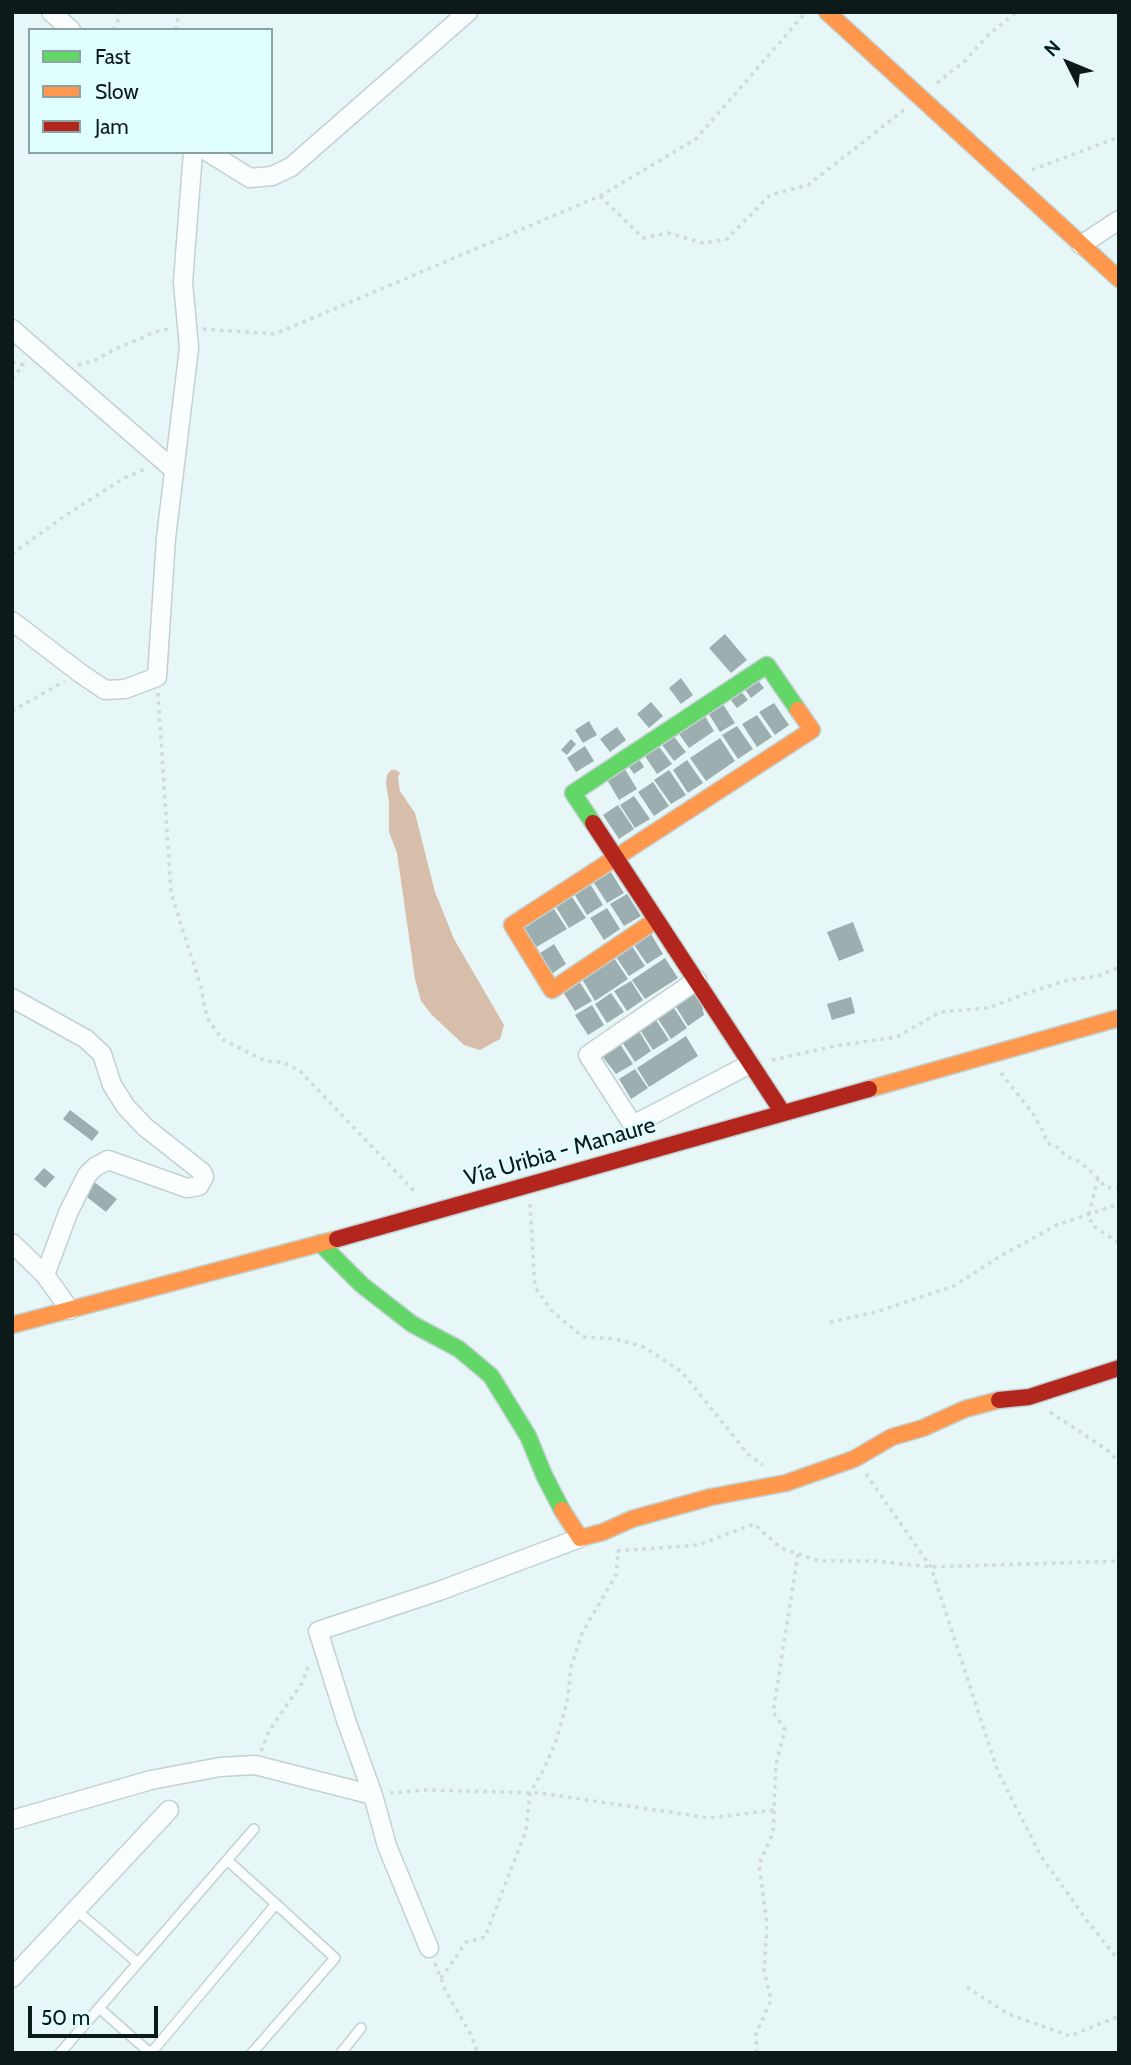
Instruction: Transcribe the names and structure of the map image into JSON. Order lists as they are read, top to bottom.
{
  "streets": {
    "street": ["Vía Uribia - Manaure"]
  },
  "legend": ["Fast", "Slow", "Jam"],
  "scale_bar": "50 m",
  "north": "top left"
}
